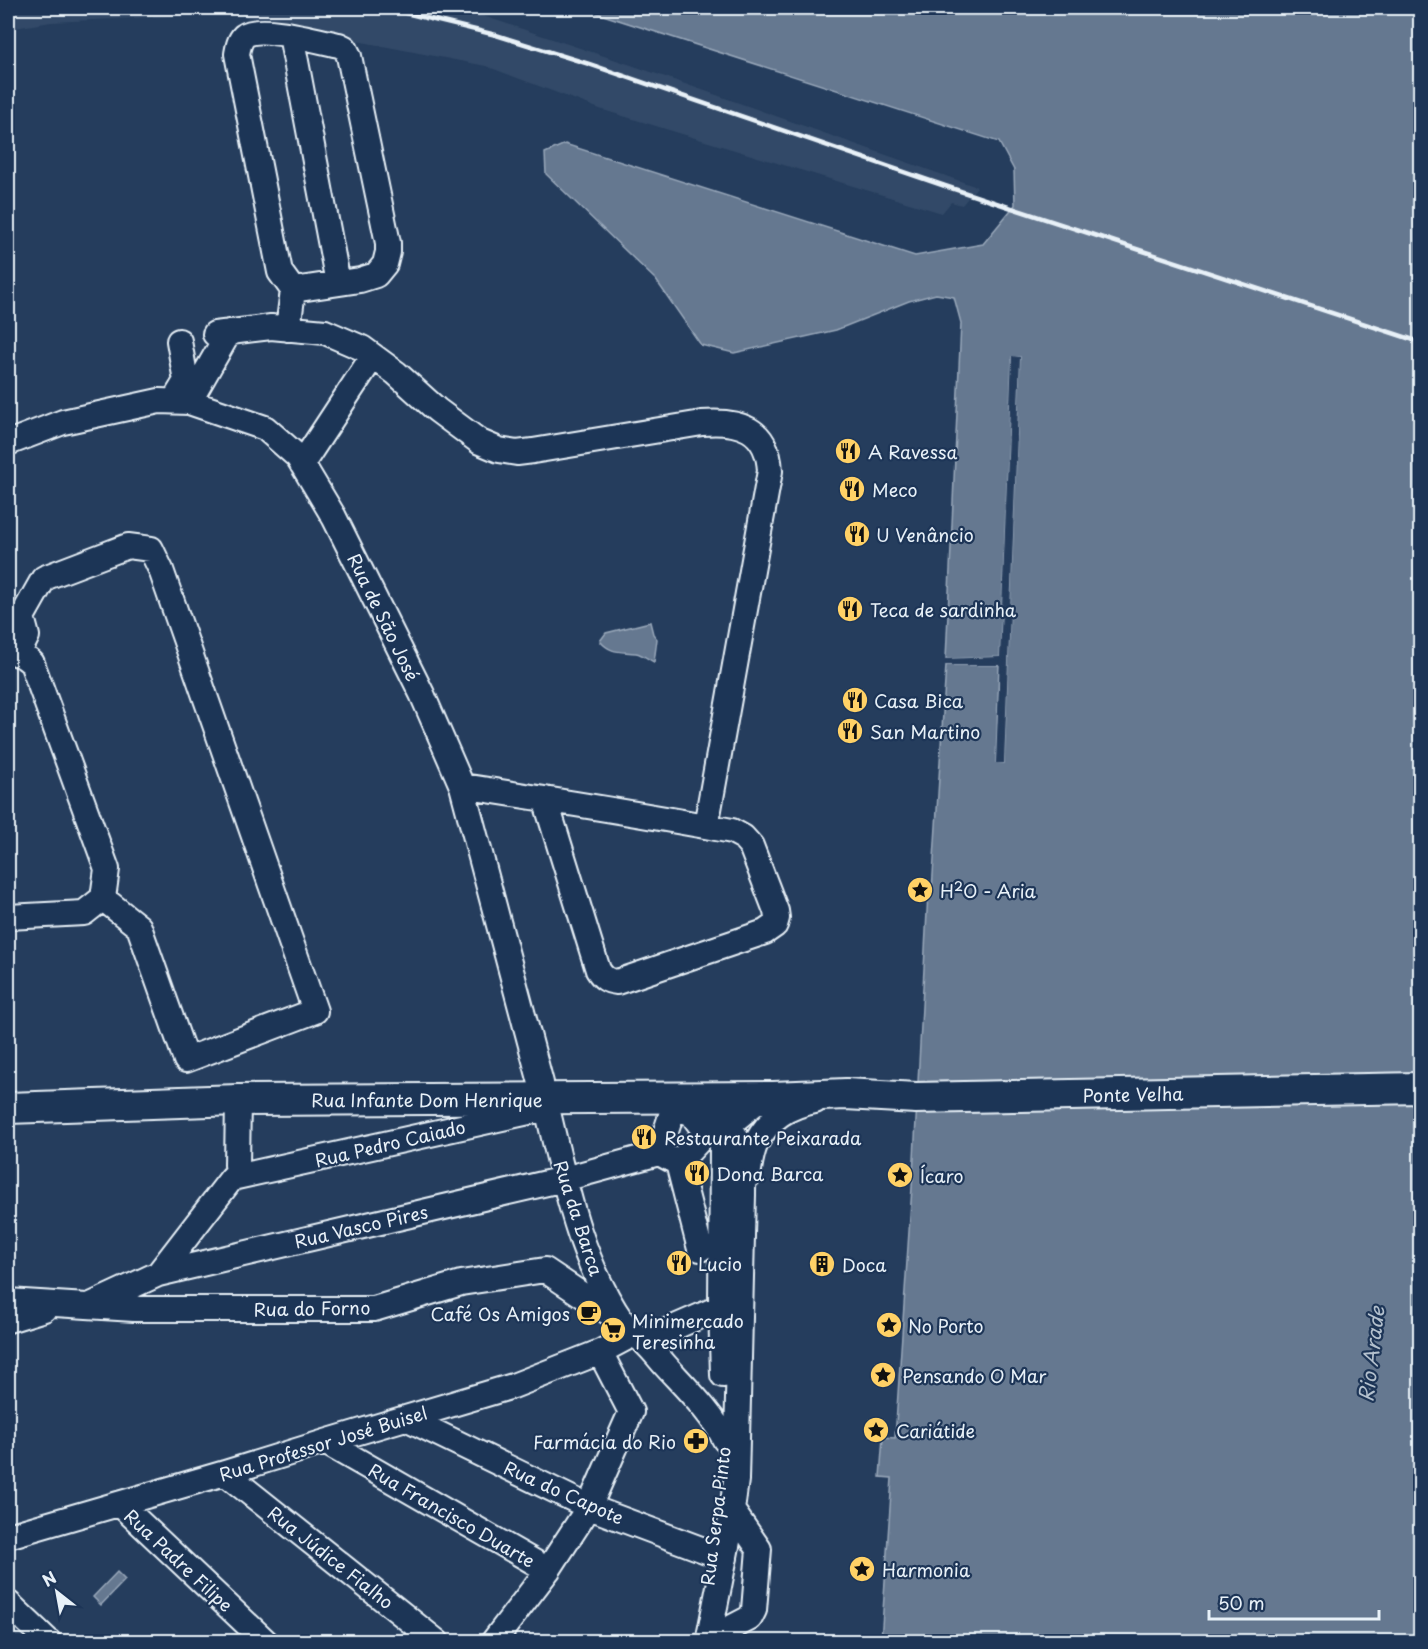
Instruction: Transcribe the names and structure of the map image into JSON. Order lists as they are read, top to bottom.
{
  "streets": {
    "main road": ["Ponte Velha", "Rua Infante Dom Henrique"],
    "street": [
      "Rua de São José",
      "Rua Pedro Caiado",
      "Rua da Barca",
      "Rua Vasco Pires",
      "Rua do Forno",
      "Rua Professor José Buisel",
      "Rua do Capote",
      "Rua Francisco Duarte",
      "Rua Serpa Pinto",
      "Rua Júdice Fialho",
      "Rua Padre Filipe"
    ]
  },
  "crossings": [
    ["Ponte Velha", "Rua Infante Dom Henrique"],
    ["Rua Pedro Caiado", "Rua da Barca"],
    ["Rua da Barca", "Rua Vasco Pires"],
    ["Rua da Barca", "Rua do Forno"],
    ["Rua da Barca", "Rua Professor José Buisel"],
    ["Rua Vasco Pires", "Rua do Forno"],
    ["Rua do Forno", "Rua Professor José Buisel"],
    ["Rua Professor José Buisel", "Rua do Capote"],
    ["Rua Professor José Buisel", "Rua Francisco Duarte"],
    ["Rua Professor José Buisel", "Rua Serpa Pinto"],
    ["Rua Professor José Buisel", "Rua Júdice Fialho"],
    ["Rua Professor José Buisel", "Rua Padre Filipe"],
    ["Rua do Capote", "Rua Serpa Pinto"]
  ],
  "water": ["Rio Arade"],
  "places": {
    "restaurant": [
      "A Ravessa",
      "Meco",
      "U Venâncio",
      "Teca de sardinha",
      "Casa Bica",
      "San Martino",
      "Restaurante Peixarada",
      "Dona Barca",
      "Lucio"
    ],
    "place": [
      "H²O - Aria",
      "Ícaro",
      "No Porto",
      "Pensando O Mar",
      "Cariátide",
      "Harmonia"
    ],
    "building": ["Doca"],
    "cafe": ["Café Os Amigos"],
    "supermarket": ["Minimercado Teresinha"],
    "pharmacy": ["Farmácia do Rio"]
  },
  "scale_bar": "50 m",
  "north": "top left"
}
